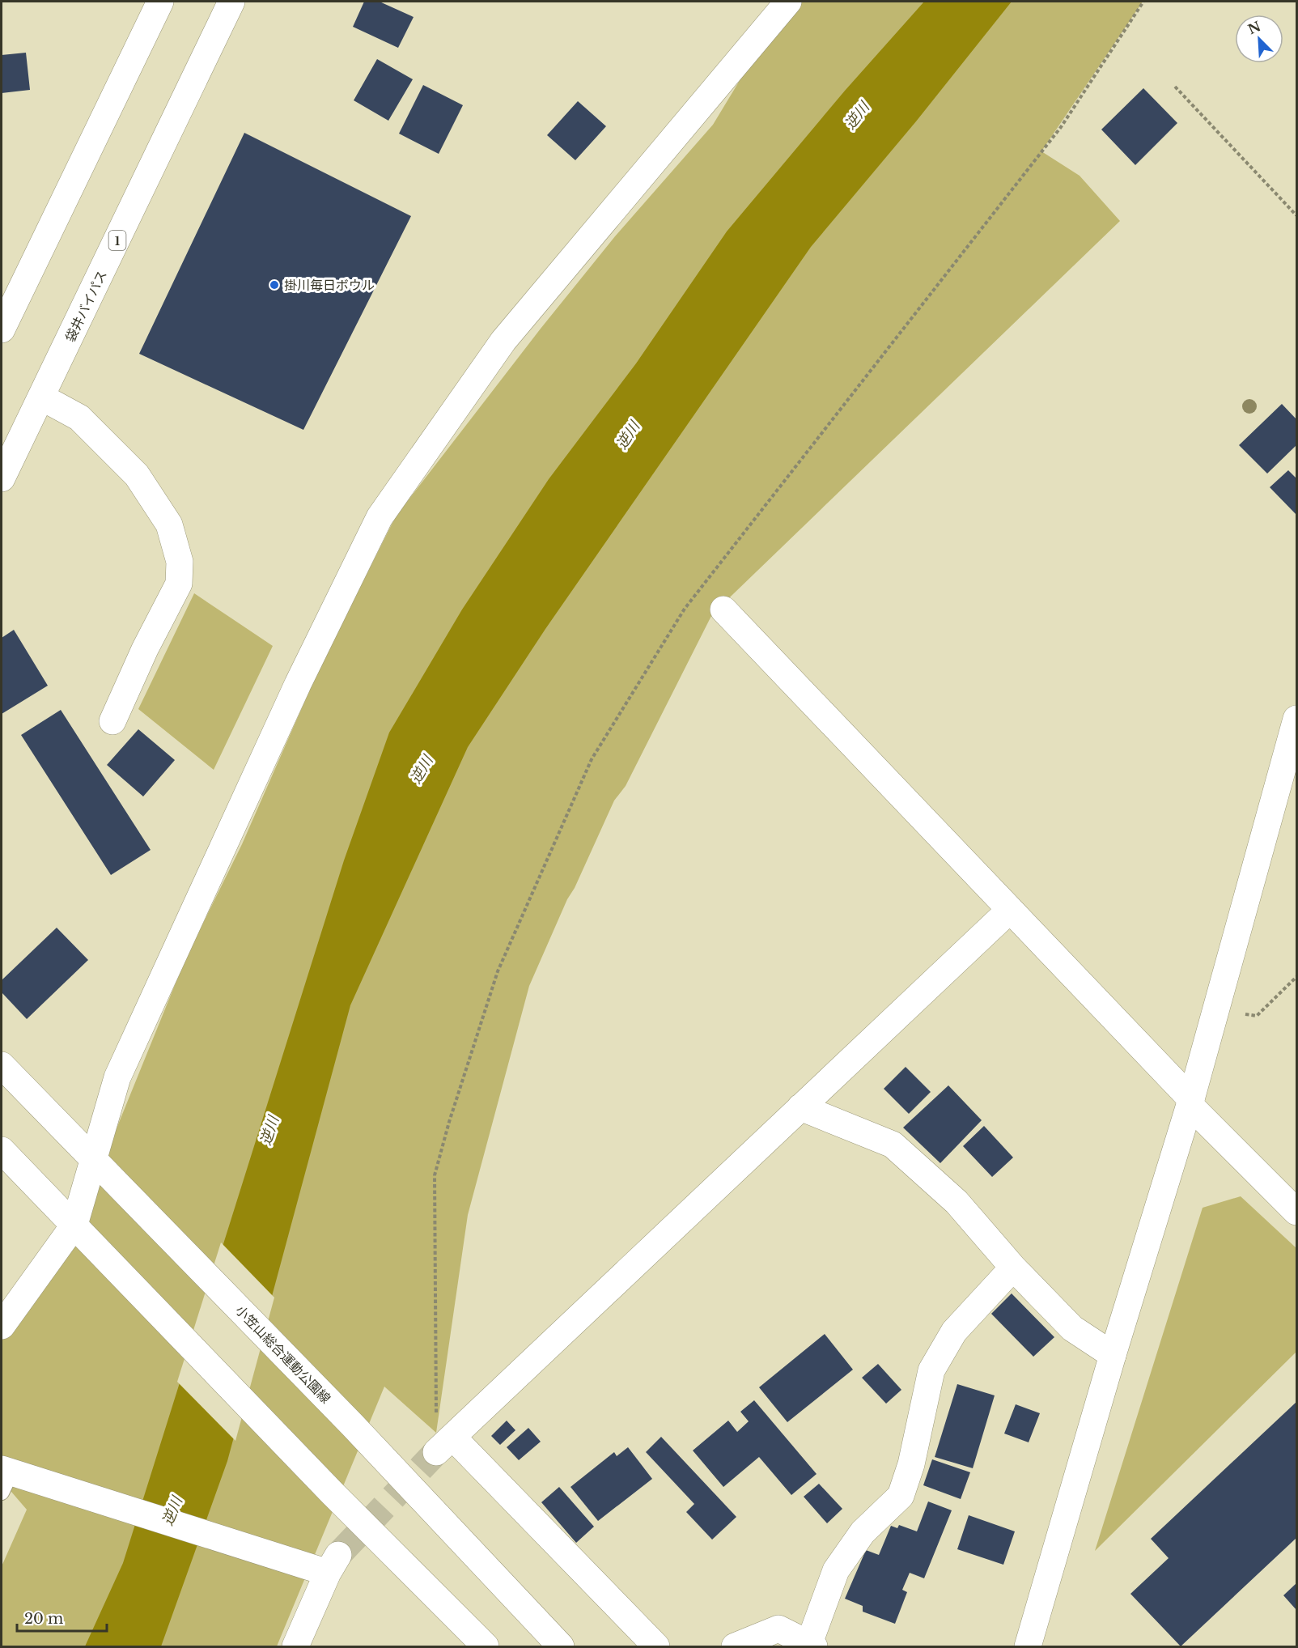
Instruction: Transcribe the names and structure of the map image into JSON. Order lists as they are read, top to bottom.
{
  "streets": {
    "main road": ["1", "袋井バイパス", "小笠山総合運動公園線"]
  },
  "water": ["逆川"],
  "places": ["掛川毎日ボウル"],
  "scale_bar": "20 m",
  "north": "top left"
}
